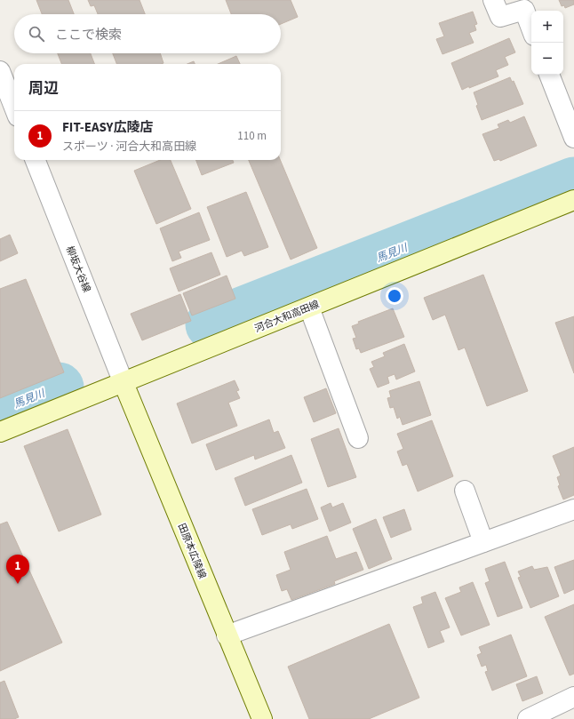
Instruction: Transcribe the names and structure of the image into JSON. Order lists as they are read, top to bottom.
{
  "streets": {
    "main road": ["河合大和高田線", "田原本広陵線"],
    "street": ["柳坂大谷線"]
  },
  "crossings": [
    ["柳坂大谷線", "河合大和高田線"],
    ["柳坂大谷線", "田原本広陵線"],
    ["河合大和高田線", "田原本広陵線"]
  ],
  "water": ["馬見川"],
  "page": {
    "map_buttons": ["+", "−"],
    "search": "ここで検索",
    "heading": "周辺",
    "list": [
      {
        "mark": "1",
        "name": "FIT-EASY広陵店",
        "note": "スポーツ · 河合大和高田線",
        "value": "110 m"
      }
    ],
    "pins": "1"
  }
}
